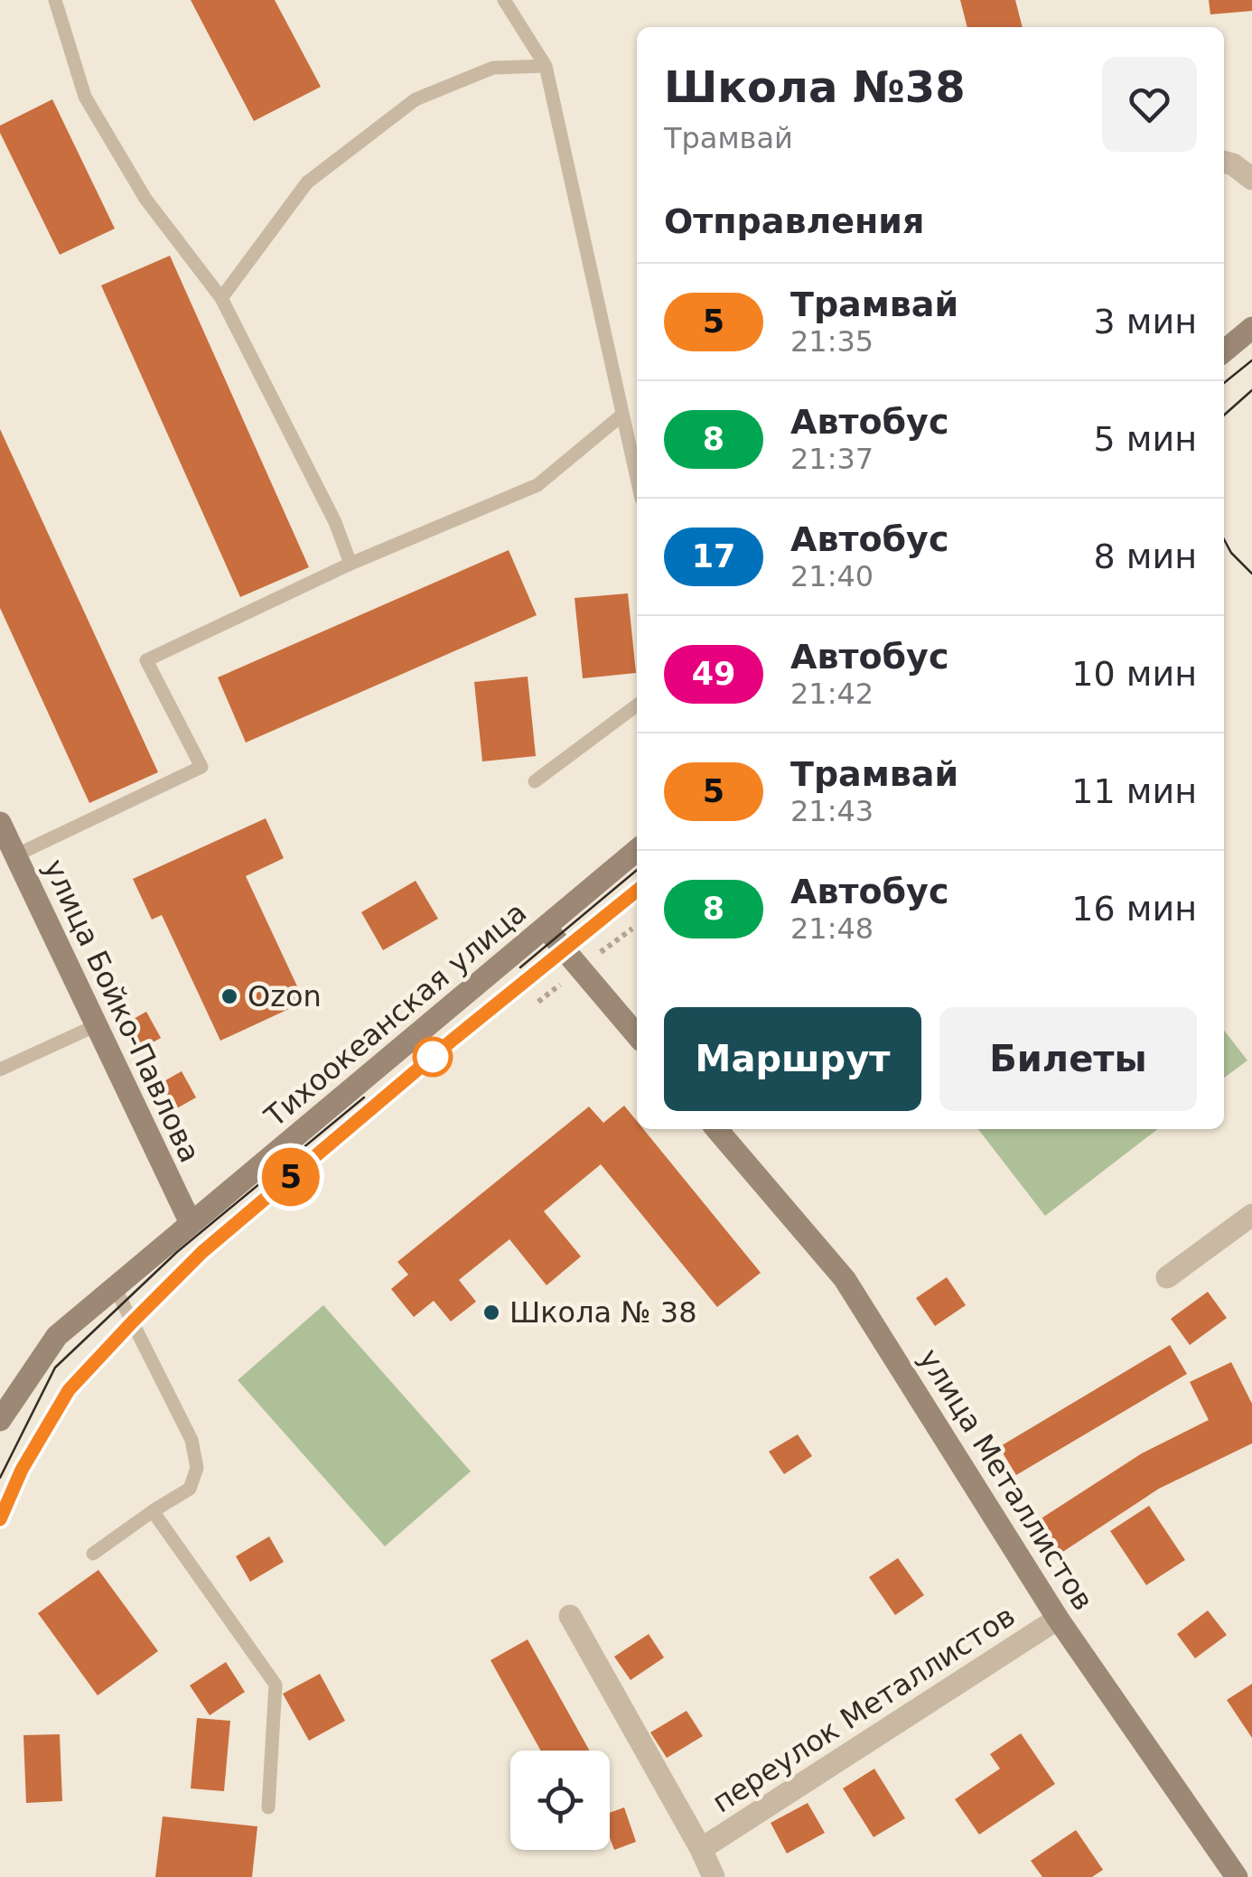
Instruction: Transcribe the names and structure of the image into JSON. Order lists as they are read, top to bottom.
{
  "streets": {
    "main road": ["улица Бойко-Павлова", "Тихоокеанская улица", "улица Металлистов"],
    "street": ["переулок Металлистов"]
  },
  "crossings": [
    ["улица Бойко-Павлова", "Тихоокеанская улица"],
    ["улица Металлистов", "переулок Металлистов"]
  ],
  "places": ["Ozon", "Школа № 38"],
  "lines": ["tram line 5"],
  "page": {
    "on_map": "5",
    "heading": [
      ["Школа №38", "Трамвай"],
      "Отправления"
    ],
    "list": [
      {
        "mark": "5",
        "name": "Трамвай",
        "note": "21:35",
        "value": "3 мин"
      },
      {
        "mark": "8",
        "name": "Автобус",
        "note": "21:37",
        "value": "5 мин"
      },
      {
        "mark": "17",
        "name": "Автобус",
        "note": "21:40",
        "value": "8 мин"
      },
      {
        "mark": "49",
        "name": "Автобус",
        "note": "21:42",
        "value": "10 мин"
      },
      {
        "mark": "5",
        "name": "Трамвай",
        "note": "21:43",
        "value": "11 мин"
      },
      {
        "mark": "8",
        "name": "Автобус",
        "note": "21:48",
        "value": "16 мин"
      }
    ],
    "buttons": ["Маршрут", "Билеты"]
  }
}
